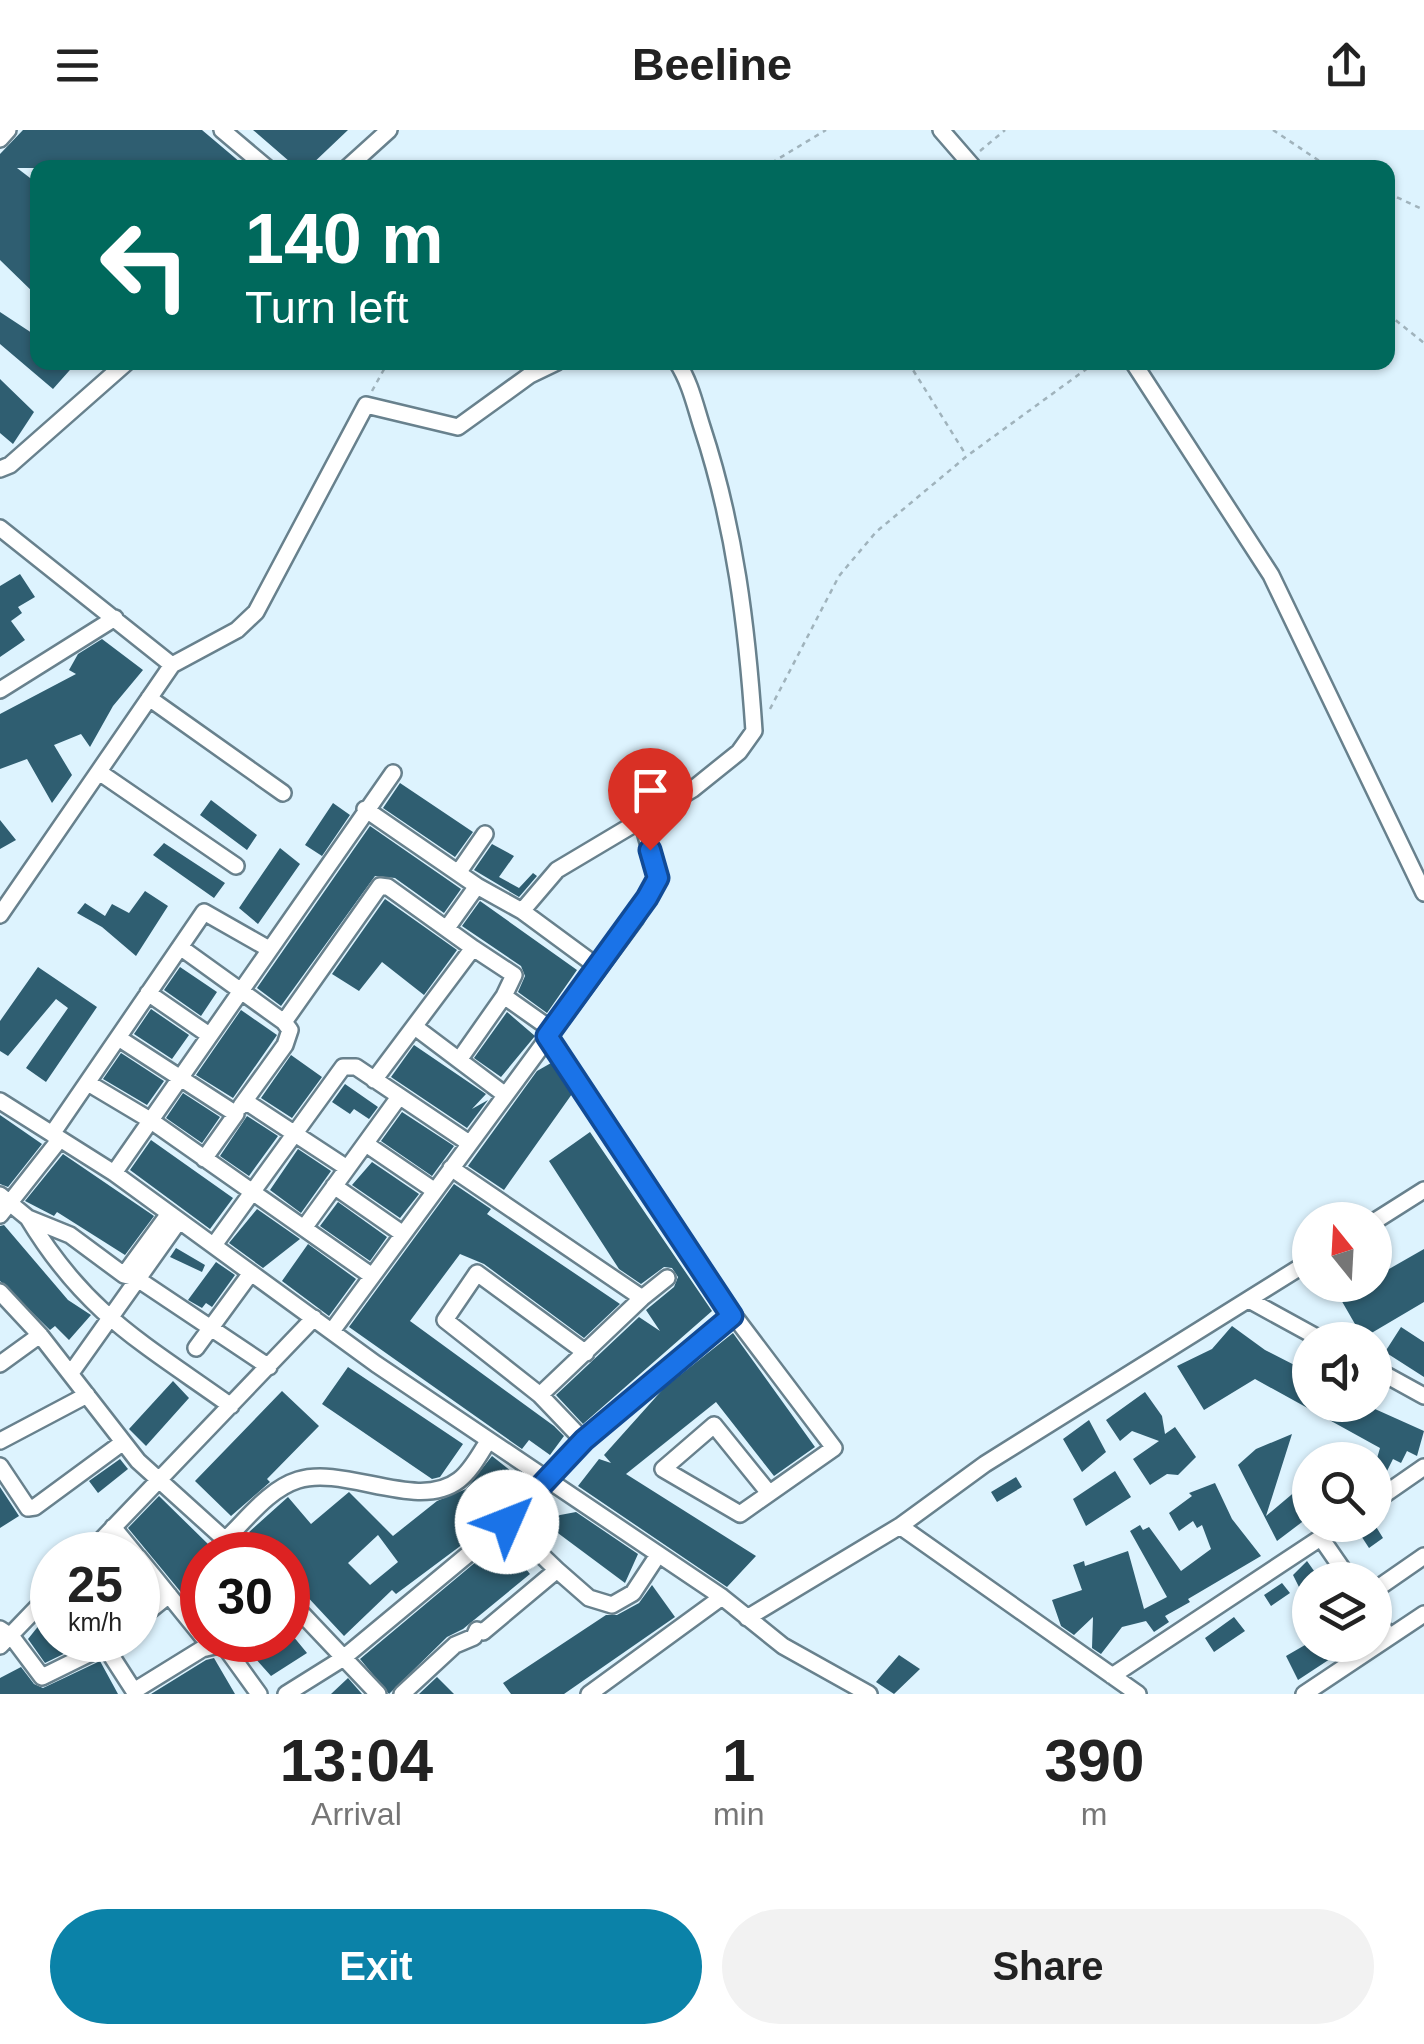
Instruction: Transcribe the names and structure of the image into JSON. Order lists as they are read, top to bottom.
{
  "north": "top",
  "page": {
    "header": "Beeline",
    "turn": ["140 m", "Turn left"],
    "speed": "25 km/h",
    "limit": "30",
    "eta": [
      "13:04",
      "Arrival",
      "1",
      "min",
      "390",
      "m"
    ],
    "buttons": ["Exit", "Share"]
  }
}
